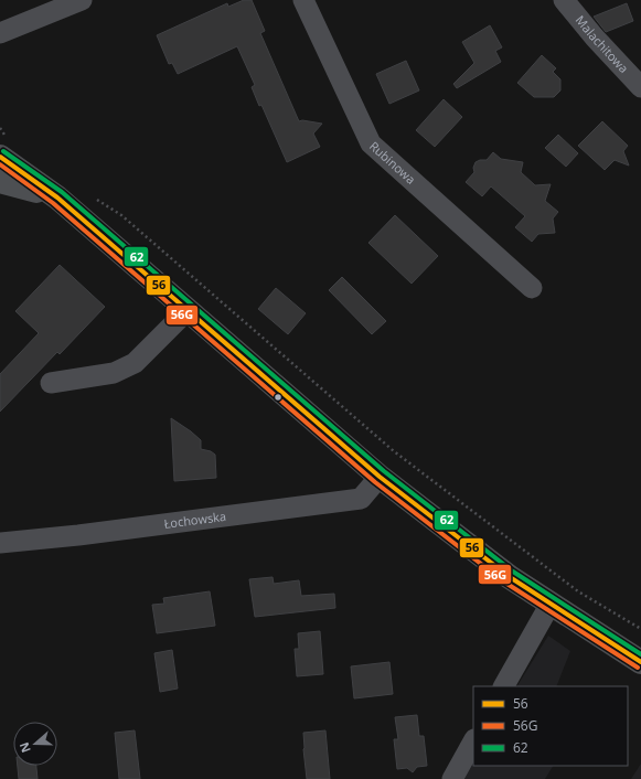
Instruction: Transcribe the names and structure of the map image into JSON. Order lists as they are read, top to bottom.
{
  "streets": {
    "street": ["Malachitowa", "Rubinowa", "Łochowska"]
  },
  "lines": ["transit line 62", "transit line 56", "transit line 56G"],
  "legend": ["56", "56G", "62"],
  "north": "left"
}
